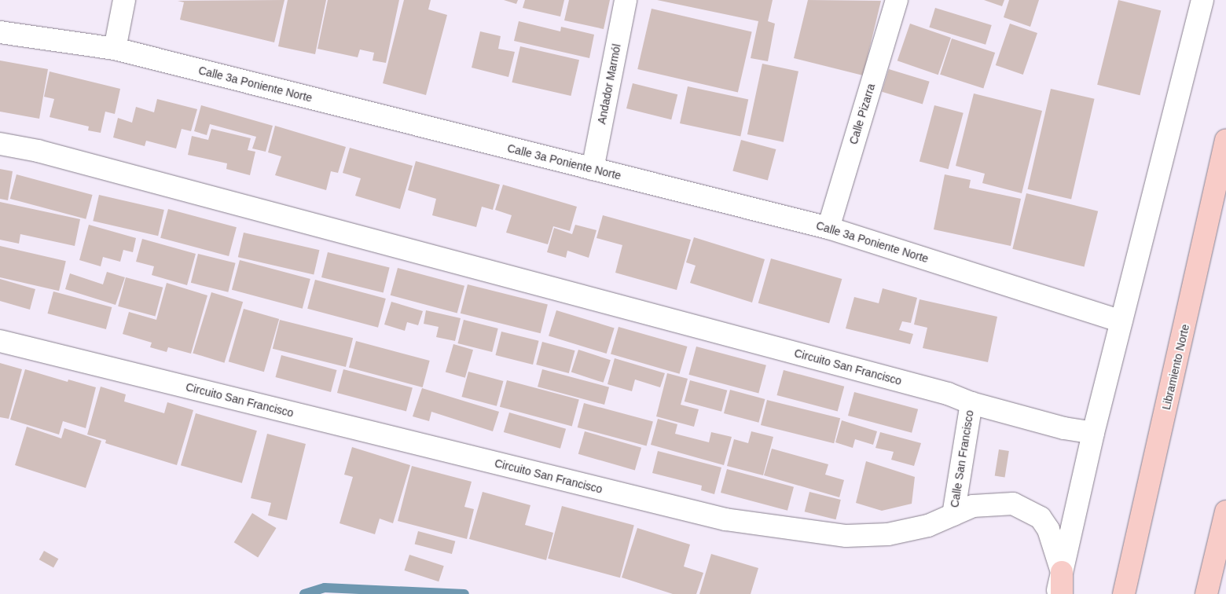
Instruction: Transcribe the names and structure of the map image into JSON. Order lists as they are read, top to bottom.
{
  "streets": {
    "highway": ["Libramiento Norte"],
    "street": [
      "Calle 3a Poniente Norte",
      "Andador Marmól",
      "Calle Pizarra",
      "Circuito San Francisco",
      "Calle San Francisco"
    ]
  },
  "crossings": [
    ["Calle 3a Poniente Norte", "Andador Marmól"],
    ["Calle 3a Poniente Norte", "Calle Pizarra"],
    ["Circuito San Francisco", "Calle San Francisco"]
  ]
}
